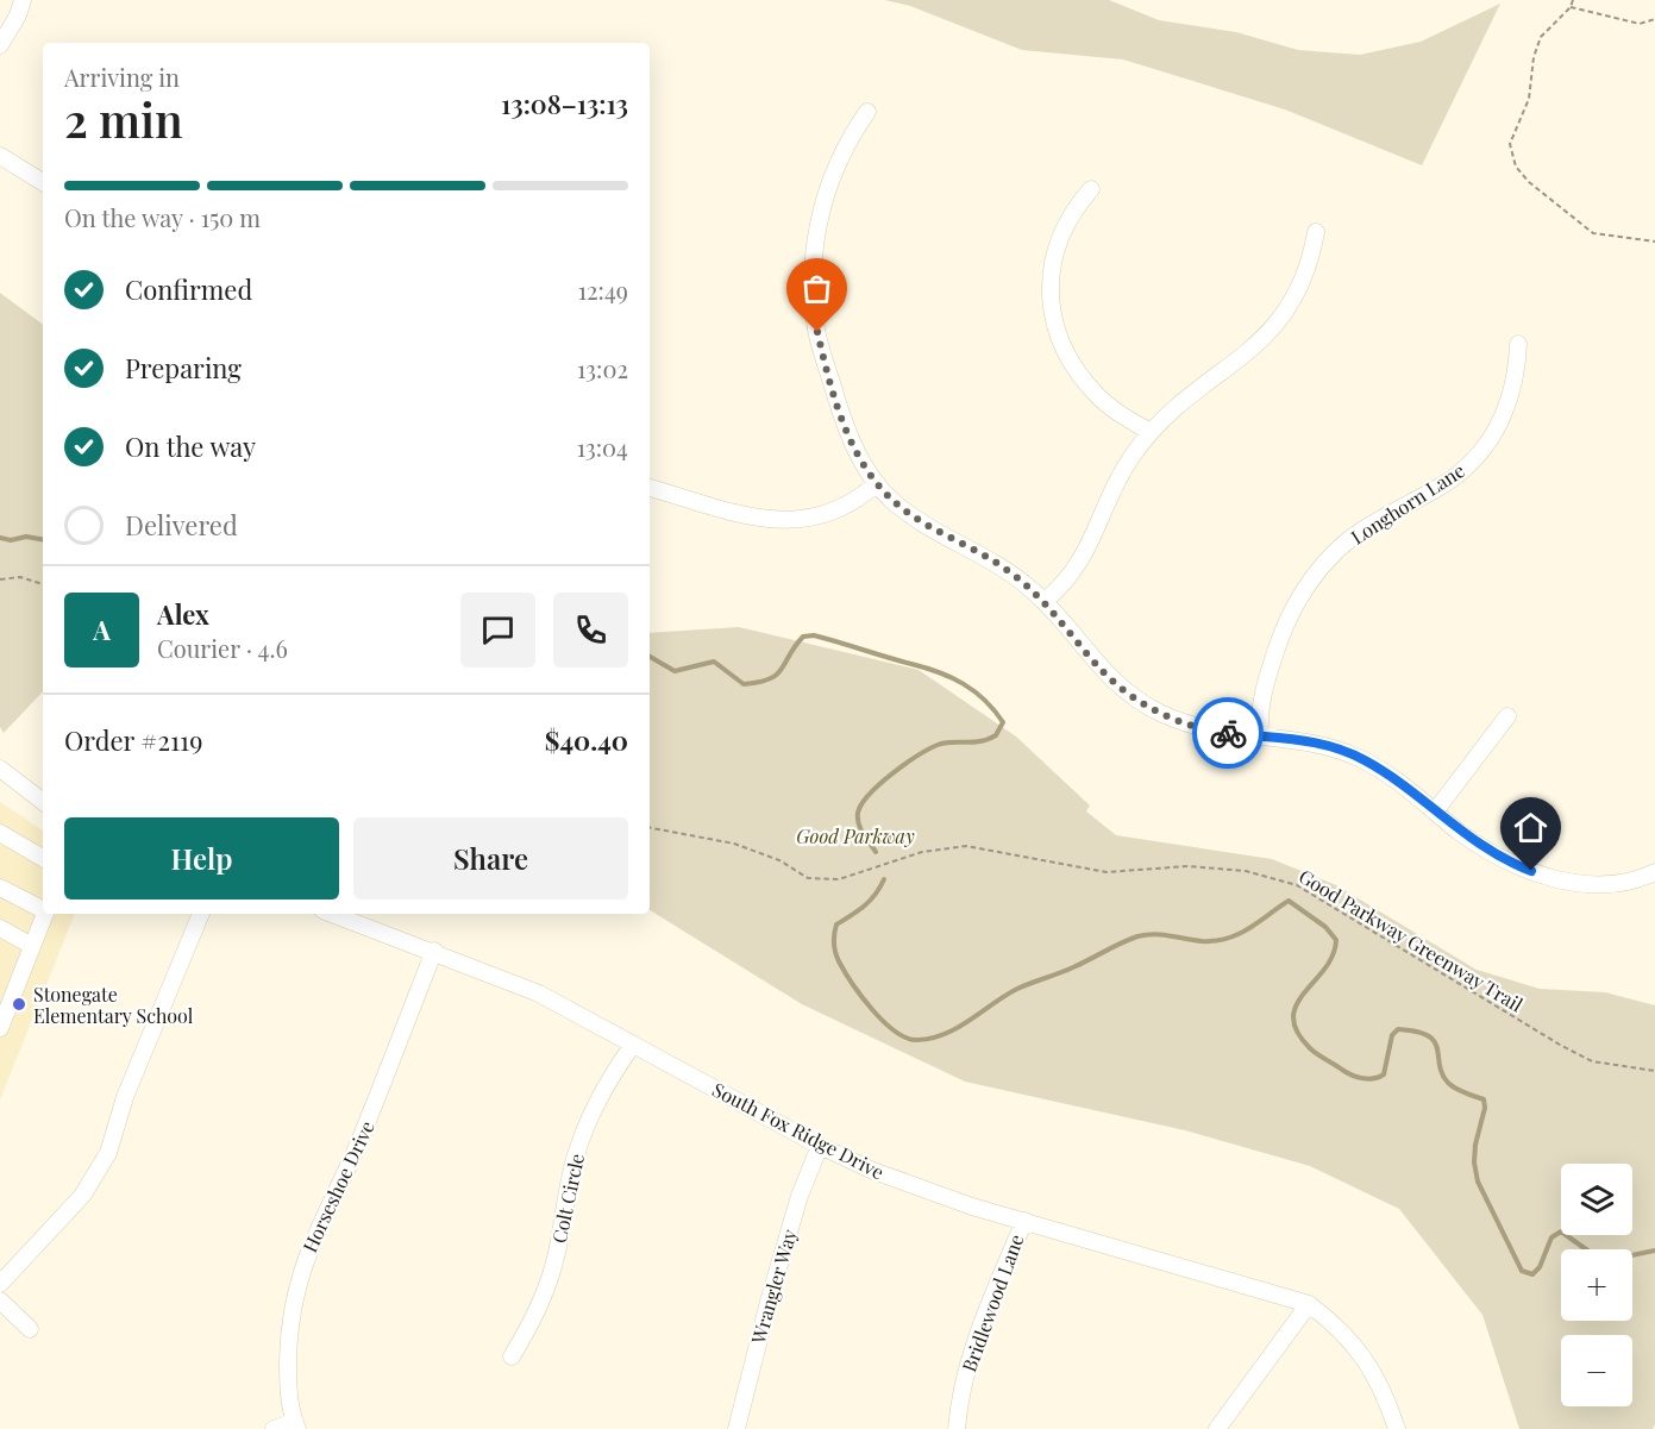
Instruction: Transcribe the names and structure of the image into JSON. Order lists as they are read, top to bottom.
{
  "streets": {
    "street": [
      "Longhorn Lane",
      "South Fox Ridge Drive",
      "Horseshoe Drive",
      "Colt Circle",
      "Wrangler Way",
      "Bridlewood Lane"
    ],
    "path": ["Good Parkway Greenway Trail"]
  },
  "crossings": [
    ["South Fox Ridge Drive", "Horseshoe Drive"],
    ["South Fox Ridge Drive", "Colt Circle"],
    ["South Fox Ridge Drive", "Wrangler Way"],
    ["South Fox Ridge Drive", "Bridlewood Lane"]
  ],
  "parks": ["Good Parkway"],
  "places": ["Stonegate Elementary School"],
  "page": {
    "heading": ["2 min", "Arriving in", "13:08–13:13"],
    "panel": [
      "Alex",
      "Courier · 4.6",
      "Order #2119",
      "$40.40"
    ],
    "bar": "On the way · 150 m",
    "list": [
      ["Confirmed", "12:49"],
      ["Preparing", "13:02"],
      ["On the way", "13:04"],
      "Delivered"
    ],
    "round": "A",
    "buttons": ["Help", "Share"],
    "map_buttons": ["+", "−"]
  }
}
